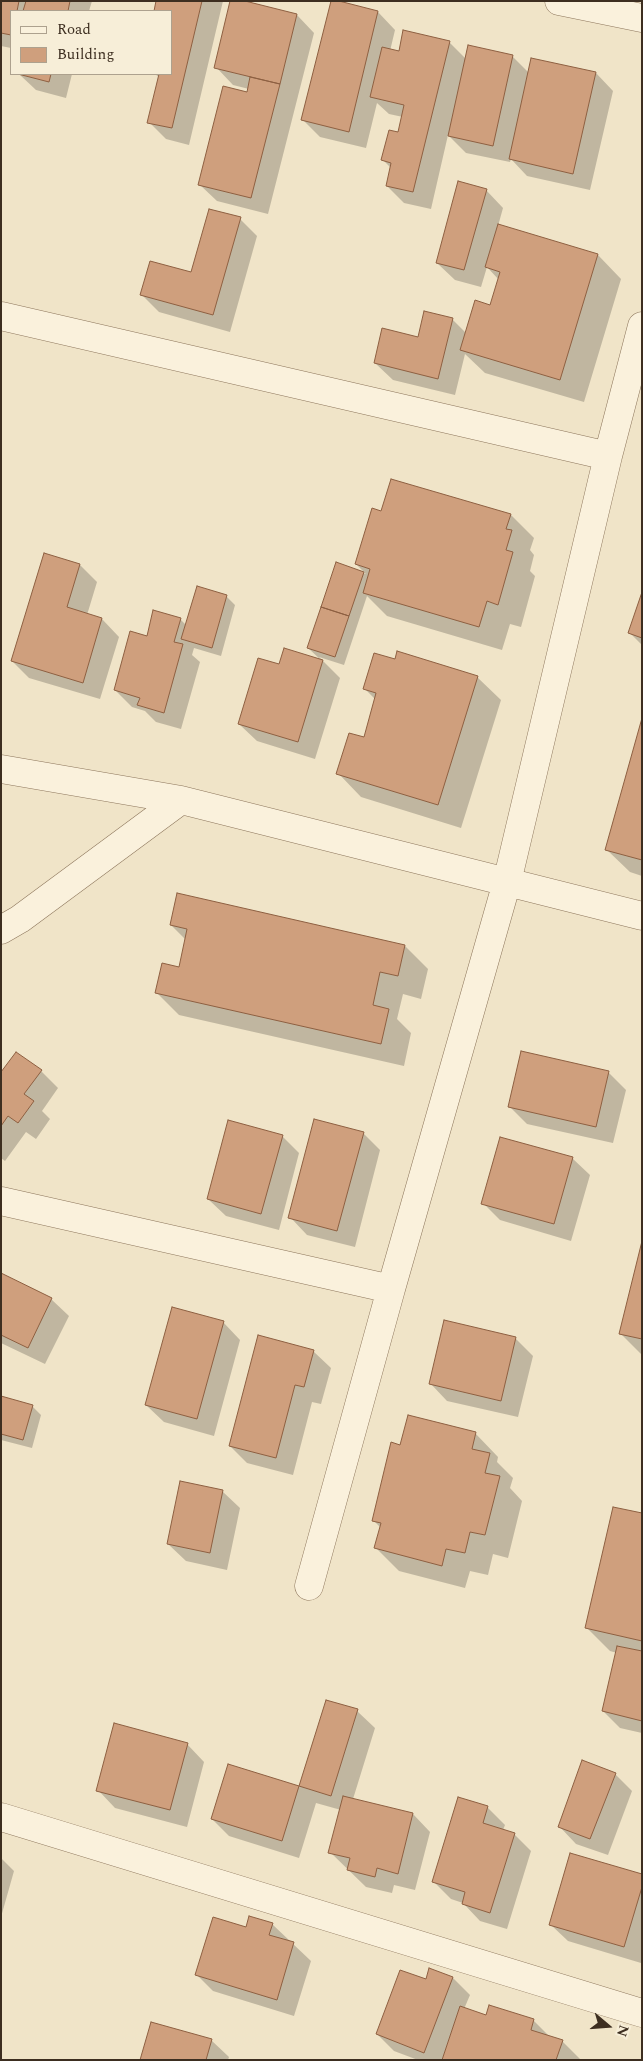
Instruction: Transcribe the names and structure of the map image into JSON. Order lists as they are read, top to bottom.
{
  "legend": ["Road", "Building"],
  "north": "right"
}
